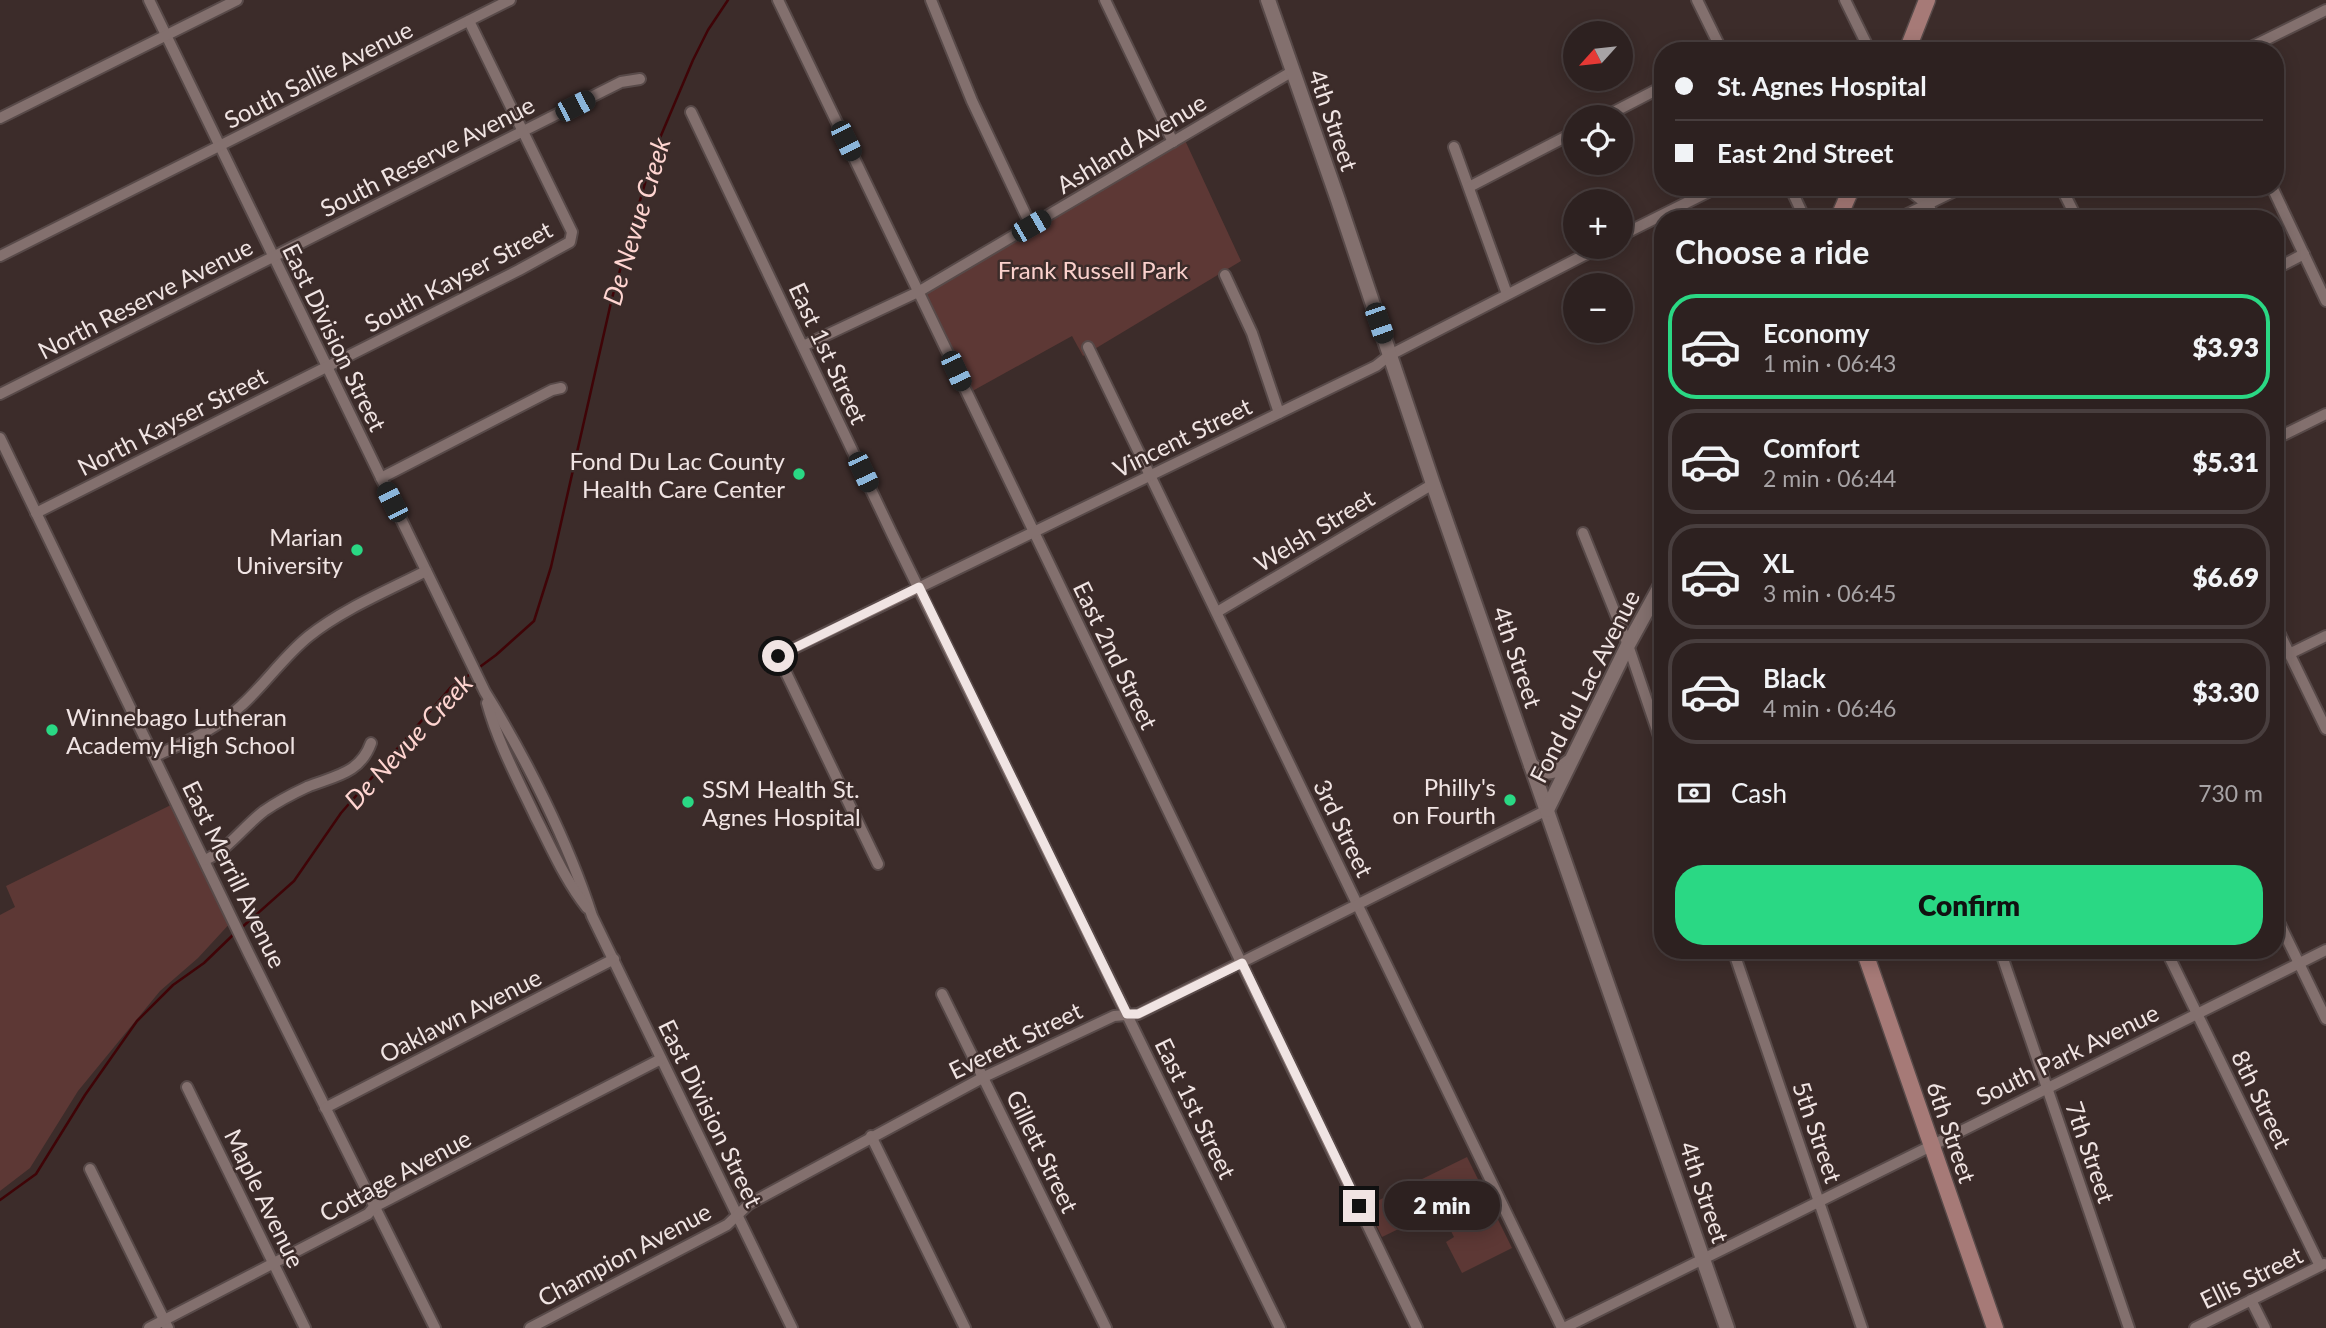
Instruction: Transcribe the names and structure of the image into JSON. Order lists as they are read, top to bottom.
{
  "streets": {
    "main road": ["6th Street"],
    "street": [
      "South Sallie Avenue",
      "4th Street",
      "Ashland Avenue",
      "South Reserve Avenue",
      "South Kayser Street",
      "North Reserve Avenue",
      "East Division Street",
      "East 1st Street",
      "North Kayser Street",
      "Vincent Street",
      "Welsh Street",
      "East 2nd Street",
      "Fond du Lac Avenue",
      "3rd Street",
      "East Merrill Avenue",
      "Oaklawn Avenue",
      "Everett Street",
      "South Park Avenue",
      "8th Street",
      "5th Street",
      "Gillett Street",
      "7th Street",
      "Cottage Avenue",
      "Maple Avenue",
      "Champion Avenue",
      "Ellis Street"
    ]
  },
  "crossings": [
    ["South Sallie Avenue", "East Division Street"],
    ["4th Street", "Ashland Avenue"],
    ["4th Street", "Vincent Street"],
    ["4th Street", "Welsh Street"],
    ["4th Street", "Fond du Lac Avenue"],
    ["4th Street", "Everett Street"],
    ["4th Street", "South Park Avenue"],
    ["Ashland Avenue", "East 1st Street"],
    ["Ashland Avenue", "East 2nd Street"],
    ["South Reserve Avenue", "South Kayser Street"],
    ["South Reserve Avenue", "North Reserve Avenue"],
    ["South Reserve Avenue", "East Division Street"],
    ["South Kayser Street", "East Division Street"],
    ["South Kayser Street", "North Kayser Street"],
    ["North Reserve Avenue", "East Division Street"],
    ["East Division Street", "North Kayser Street"],
    ["East Division Street", "Oaklawn Avenue"],
    ["East Division Street", "Everett Street"],
    ["East Division Street", "Cottage Avenue"],
    ["East Division Street", "Champion Avenue"],
    ["East 1st Street", "Vincent Street"],
    ["East 1st Street", "Everett Street"],
    ["North Kayser Street", "East Merrill Avenue"],
    ["Vincent Street", "East 2nd Street"],
    ["Vincent Street", "3rd Street"],
    ["Welsh Street", "3rd Street"],
    ["East 2nd Street", "Everett Street"],
    ["Fond du Lac Avenue", "Everett Street"],
    ["3rd Street", "Everett Street"],
    ["3rd Street", "South Park Avenue"],
    ["East Merrill Avenue", "Oaklawn Avenue"],
    ["East Merrill Avenue", "Cottage Avenue"],
    ["Everett Street", "Gillett Street"],
    ["Everett Street", "Champion Avenue"],
    ["South Park Avenue", "8th Street"],
    ["South Park Avenue", "5th Street"],
    ["South Park Avenue", "6th Street"],
    ["South Park Avenue", "7th Street"],
    ["8th Street", "Ellis Street"],
    ["Cottage Avenue", "Maple Avenue"]
  ],
  "water": ["De Nevue Creek"],
  "parks": ["Frank Russell Park"],
  "places": [
    "Fond Du Lac County Health Care Center",
    "Marian University",
    "Winnebago Lutheran Academy High School",
    "Philly's on Fourth",
    "SSM Health St. Agnes Hospital"
  ],
  "north": "bottom left",
  "page": {
    "map_buttons": ["+", "−"],
    "banner": ["St. Agnes Hospital", "East 2nd Street"],
    "heading": "Choose a ride",
    "list": [
      {
        "name": "Economy",
        "note": "1 min · 06:43",
        "value": "$3.93"
      },
      {
        "name": "Comfort",
        "note": "2 min · 06:44",
        "value": "$5.31"
      },
      {
        "name": "XL",
        "note": "3 min · 06:45",
        "value": "$6.69"
      },
      {
        "name": "Black",
        "note": "4 min · 06:46",
        "value": "$3.30"
      }
    ],
    "pay": ["Cash", "730 m"],
    "buttons": "Confirm",
    "bubble": "2 min"
  }
}
